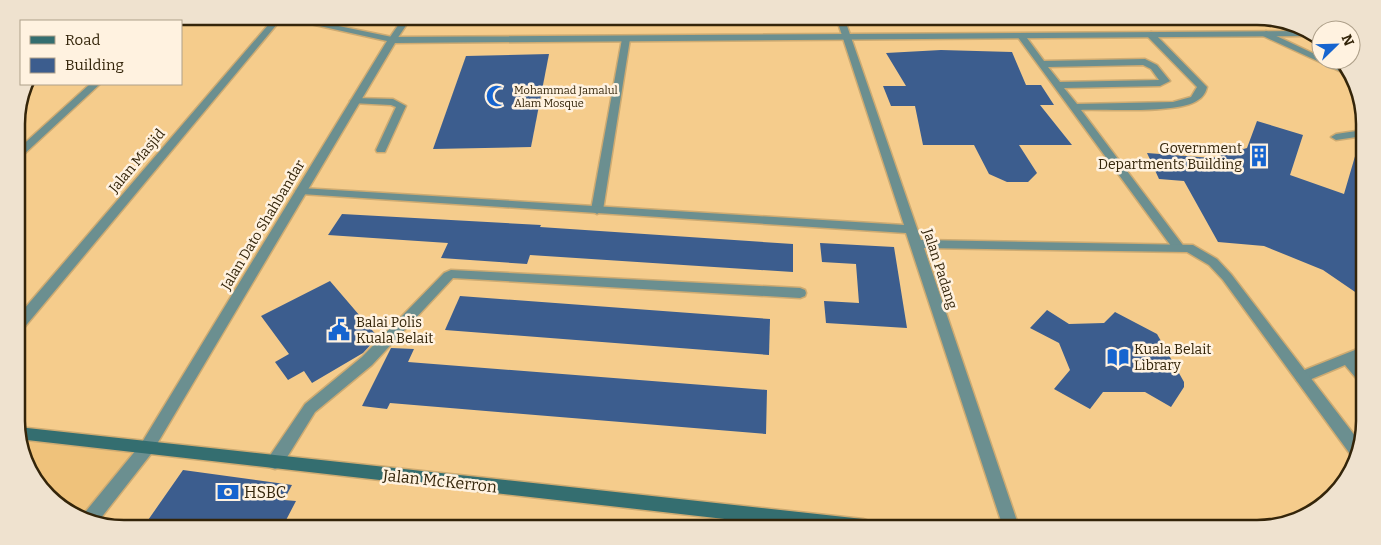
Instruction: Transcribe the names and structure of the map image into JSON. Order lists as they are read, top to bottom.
{
  "streets": {
    "main road": ["Jalan McKerron"],
    "street": ["Jalan Masjid", "Jalan Dato Shahbandar", "Jalan Padang"]
  },
  "crossings": [
    ["Jalan Dato Shahbandar", "Jalan McKerron"]
  ],
  "places": {
    "mosque": ["Mohammad Jamalul Alam Mosque"],
    "building": ["Government Departments Building"],
    "public building": ["Balai Polis Kuala Belait"],
    "library": ["Kuala Belait Library"],
    "bank": ["HSBC"]
  },
  "legend": ["Road", "Building"],
  "north": "top right"
}
